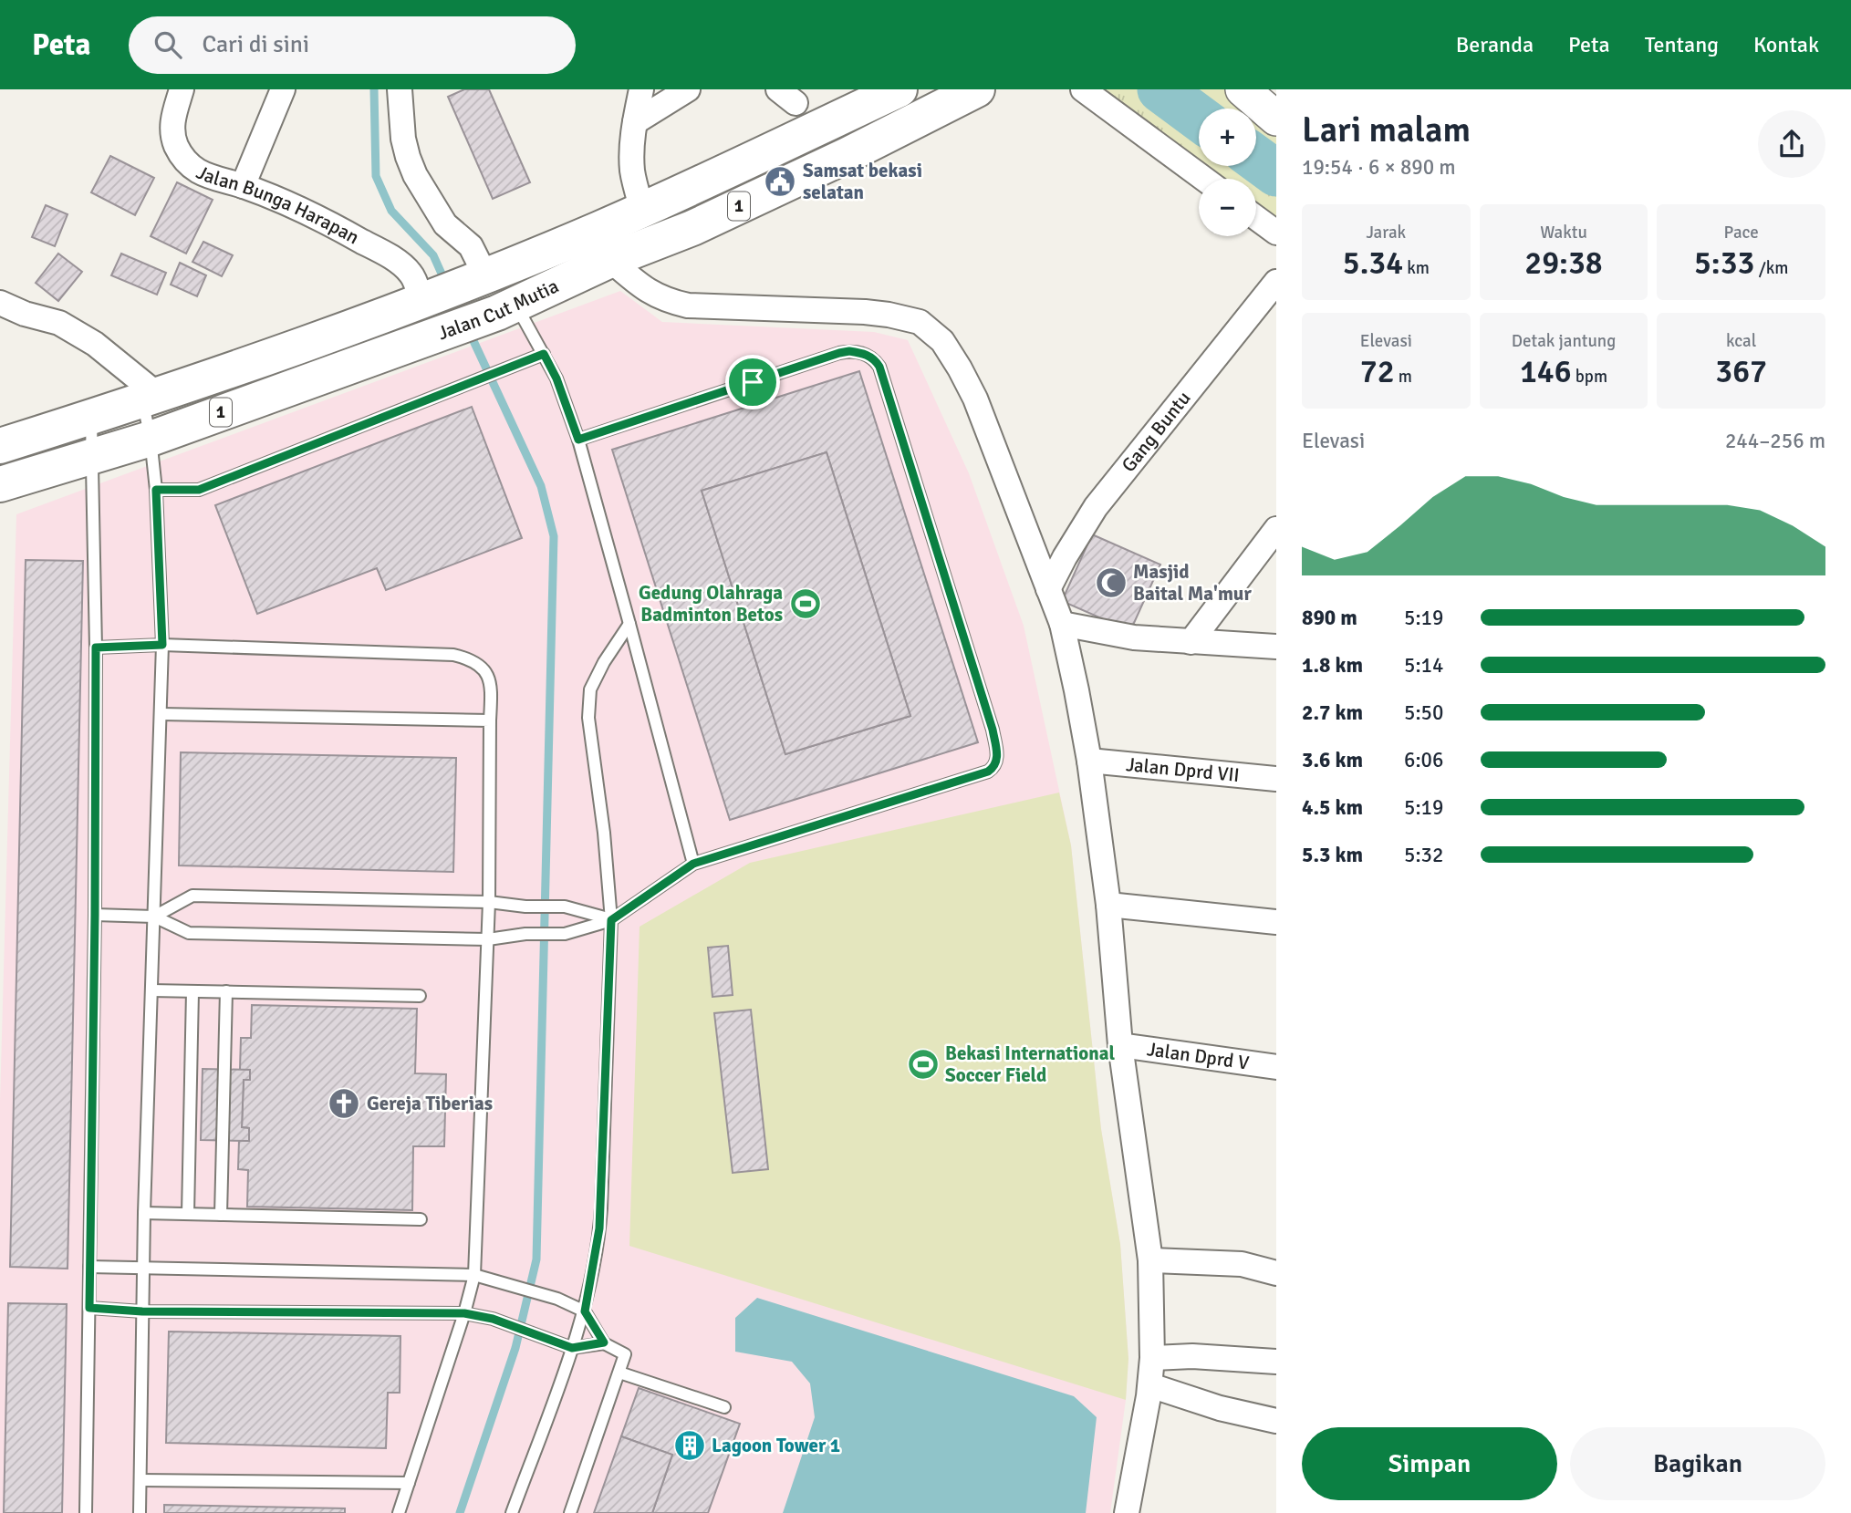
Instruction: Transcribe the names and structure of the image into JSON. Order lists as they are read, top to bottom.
{
  "streets": {
    "highway": ["1", "Jalan Cut Mutia"],
    "street": [
      "Jalan Bunga Harapan",
      "Gang Buntu",
      "Jalan Dprd VII",
      "Jalan Dprd V"
    ]
  },
  "crossings": [
    ["Jalan Bunga Harapan", "Jalan Cut Mutia"]
  ],
  "places": {
    "public building": ["Samsat bekasi selatan"],
    "mosque": ["Masjid Baital Ma'mur"],
    "sports": ["Gedung Olahraga Badminton Betos", "Bekasi International Soccer Field"],
    "church": ["Gereja Tiberias"],
    "building": ["Lagoon Tower 1"]
  },
  "page": {
    "header": "Peta",
    "search": "Cari di sini",
    "nav": [
      "Beranda",
      "Peta",
      "Tentang",
      "Kontak"
    ],
    "heading": ["Lari malam", "19:54 · 6 × 890 m"],
    "map_buttons": ["+", "−"],
    "stats": [
      ["Jarak", "5.34 km"],
      ["Waktu", "29:38"],
      ["Pace", "5:33 /km"],
      ["Elevasi", "72 m"],
      ["Detak jantung", "146 bpm"],
      ["kcal", "367"]
    ],
    "chart": ["Elevasi", "244–256 m"],
    "list": [
      {
        "name": "890 m",
        "note": "5:19"
      },
      {
        "name": "1.8 km",
        "note": "5:14"
      },
      {
        "name": "2.7 km",
        "note": "5:50"
      },
      {
        "name": "3.6 km",
        "note": "6:06"
      },
      {
        "name": "4.5 km",
        "note": "5:19"
      },
      {
        "name": "5.3 km",
        "note": "5:32"
      }
    ],
    "buttons": ["Simpan", "Bagikan"]
  }
}
